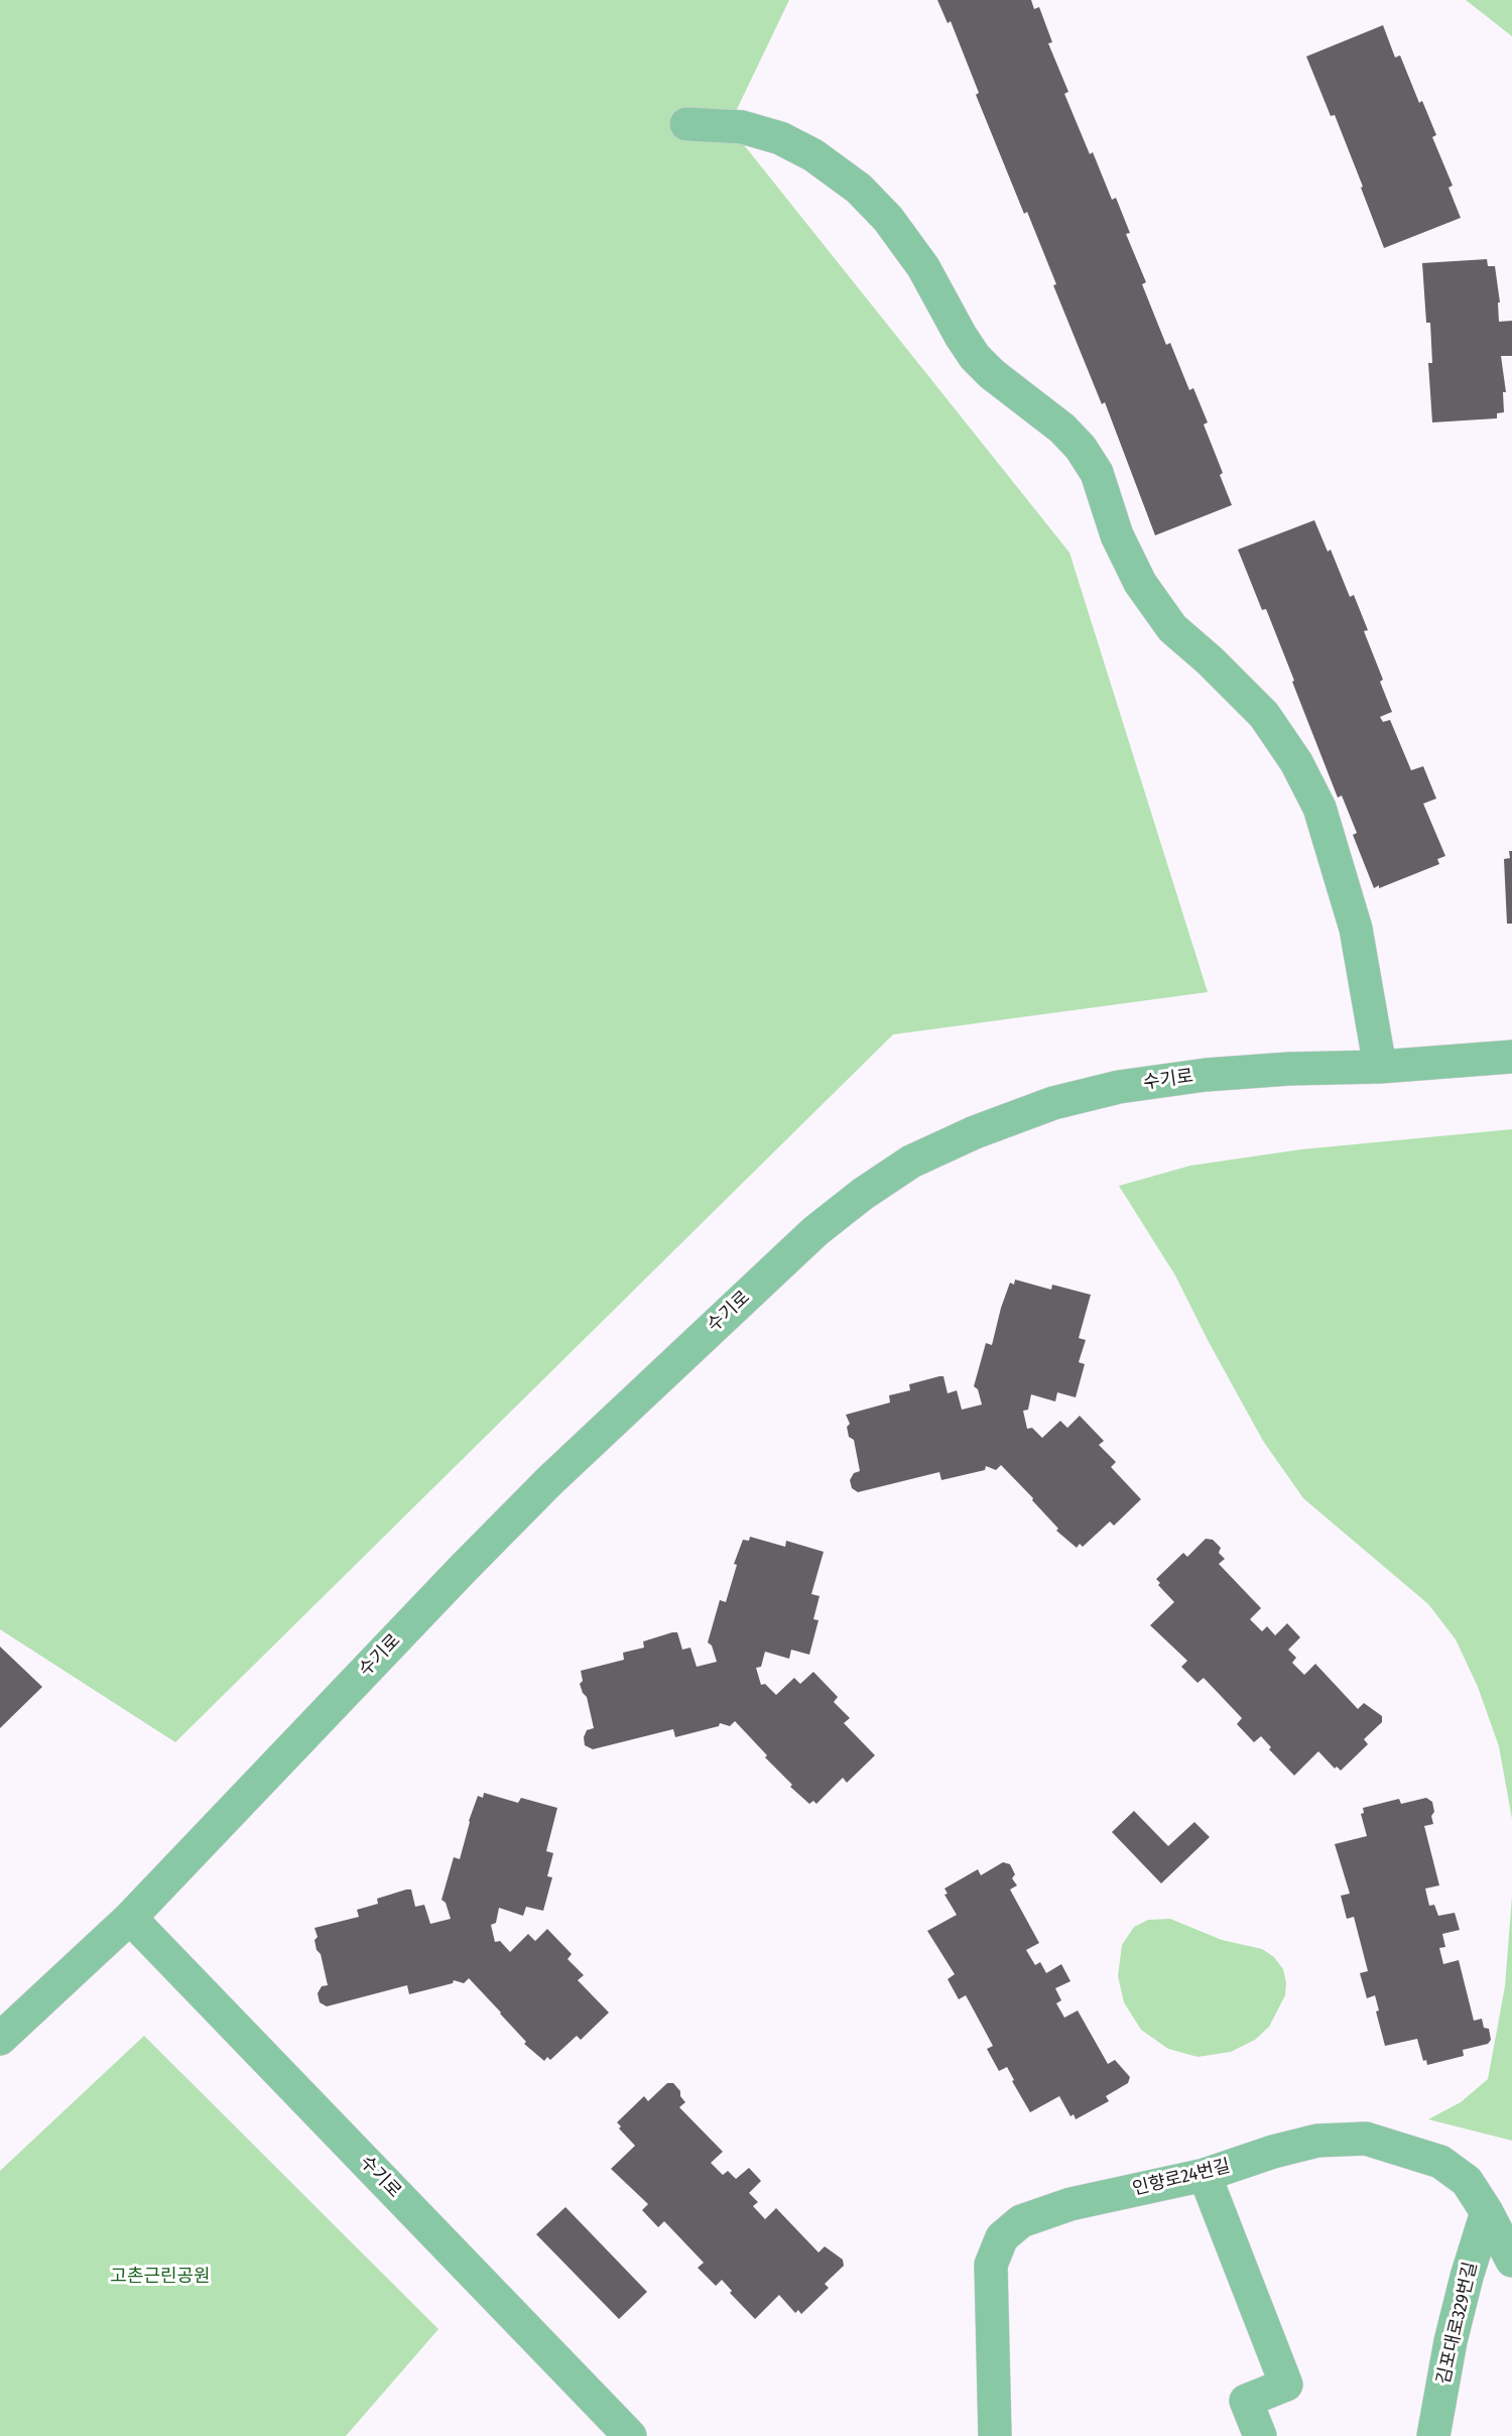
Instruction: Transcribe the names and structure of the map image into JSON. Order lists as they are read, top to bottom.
{
  "streets": {
    "street": ["수기로", "인향로24번길", "김포대로329번길"]
  },
  "crossings": [
    ["인향로24번길", "김포대로329번길"]
  ],
  "parks": ["고촌근린공원"]
}
